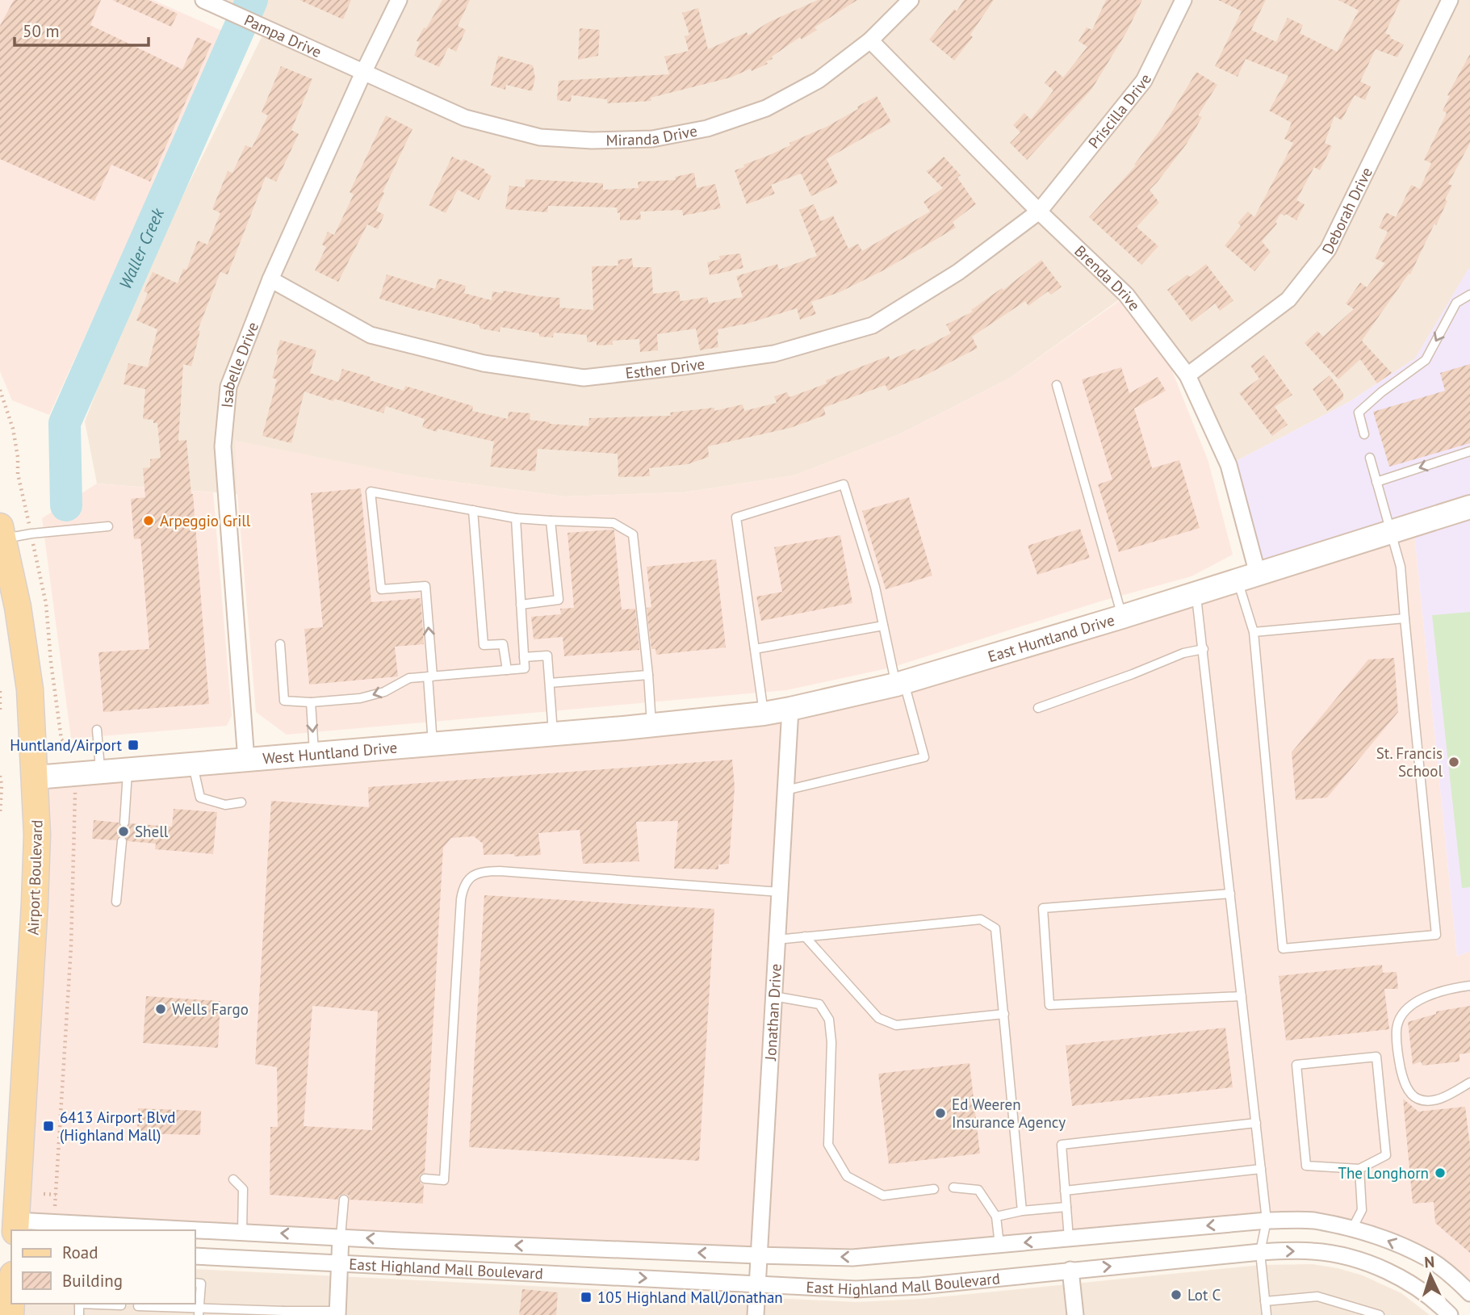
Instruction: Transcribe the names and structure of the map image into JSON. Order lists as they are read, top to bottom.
{
  "streets": {
    "main road": ["Airport Boulevard"],
    "street": [
      "Pampa Drive",
      "Priscilla Drive",
      "Miranda Drive",
      "Deborah Drive",
      "Brenda Drive",
      "Isabelle Drive",
      "Esther Drive",
      "East Huntland Drive",
      "West Huntland Drive",
      "Jonathan Drive",
      "East Highland Mall Boulevard"
    ]
  },
  "crossings": [
    ["Pampa Drive", "Miranda Drive"],
    ["Pampa Drive", "Isabelle Drive"],
    ["Priscilla Drive", "Brenda Drive"],
    ["Priscilla Drive", "Esther Drive"],
    ["Miranda Drive", "Brenda Drive"],
    ["Miranda Drive", "Isabelle Drive"],
    ["Deborah Drive", "Brenda Drive"],
    ["Brenda Drive", "Esther Drive"],
    ["Brenda Drive", "East Huntland Drive"],
    ["Isabelle Drive", "Esther Drive"],
    ["Isabelle Drive", "West Huntland Drive"],
    ["East Huntland Drive", "West Huntland Drive"],
    ["East Huntland Drive", "Jonathan Drive"],
    ["West Huntland Drive", "Airport Boulevard"],
    ["Airport Boulevard", "East Highland Mall Boulevard"],
    ["Jonathan Drive", "East Highland Mall Boulevard"]
  ],
  "water": ["Waller Creek"],
  "places": {
    "other": [
      "Arpeggio Grill",
      "St. Francis School",
      "Shell",
      "Wells Fargo",
      "Ed Weeren Insurance Agency",
      "The Longhorn",
      "Lot C"
    ],
    "transit": ["Huntland/Airport", "6413 Airport Blvd (Highland Mall)", "105 Highland Mall/Jonathan"]
  },
  "legend": ["Road", "Building"],
  "scale_bar": "50 m",
  "north": "top"
}
